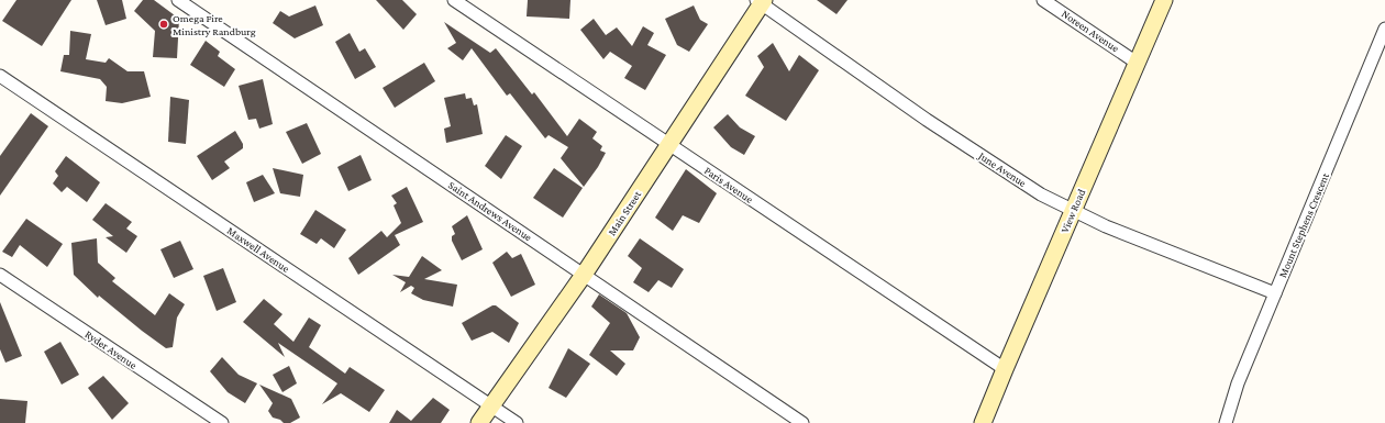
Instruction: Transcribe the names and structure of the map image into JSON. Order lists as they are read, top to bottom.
{
  "streets": {
    "street": [
      "Noreen Avenue",
      "June Avenue",
      "Paris Avenue",
      "Saint Andrews Avenue",
      "View Road",
      "Main Street",
      "Mount Stephens Crescent",
      "Maxwell Avenue",
      "Ryder Avenue"
    ]
  },
  "crossings": [
    ["Noreen Avenue", "View Road"],
    ["June Avenue", "View Road"],
    ["June Avenue", "Main Street"],
    ["June Avenue", "Mount Stephens Crescent"],
    ["Paris Avenue", "View Road"],
    ["Paris Avenue", "Main Street"],
    ["Saint Andrews Avenue", "Main Street"],
    ["Main Street", "Maxwell Avenue"]
  ],
  "places": ["Omega Fire Ministry Randburg"]
}
